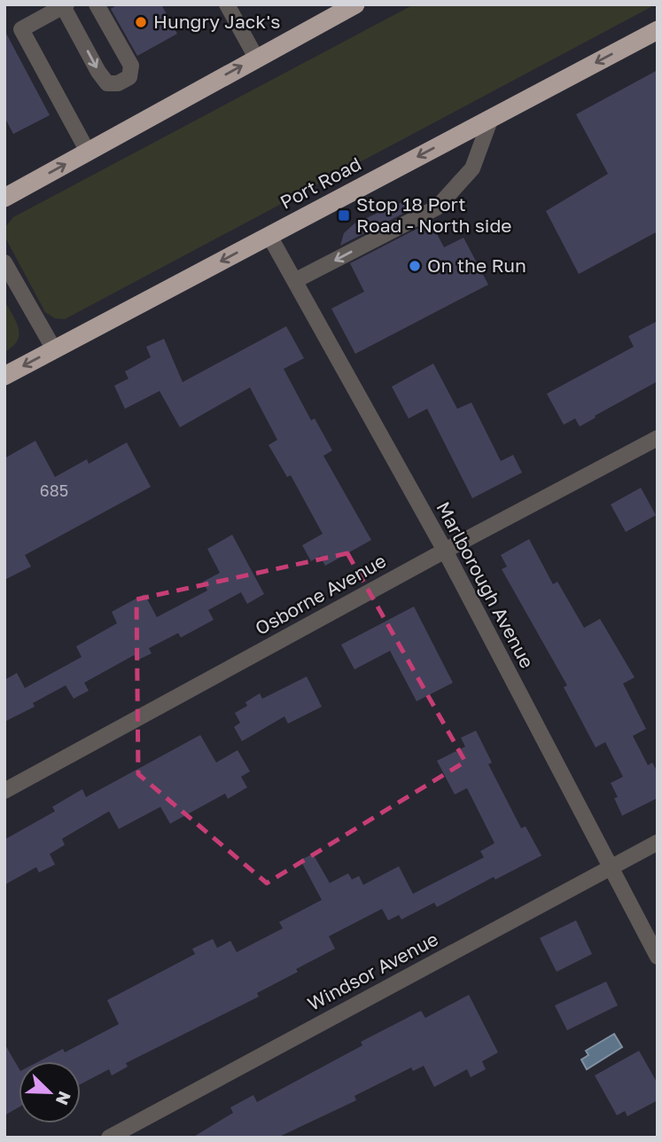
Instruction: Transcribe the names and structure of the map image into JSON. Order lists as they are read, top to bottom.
{
  "streets": {
    "highway": ["Port Road"],
    "street": ["Marlborough Avenue", "Osborne Avenue", "Windsor Avenue"]
  },
  "crossings": [
    ["Port Road", "Marlborough Avenue"],
    ["Marlborough Avenue", "Osborne Avenue"],
    ["Marlborough Avenue", "Windsor Avenue"]
  ],
  "places": {
    "other": ["Hungry Jack's", "On the Run"],
    "transit": ["Stop 18 Port Road - North side"]
  },
  "house_numbers": ["685"],
  "north": "bottom right"
}
